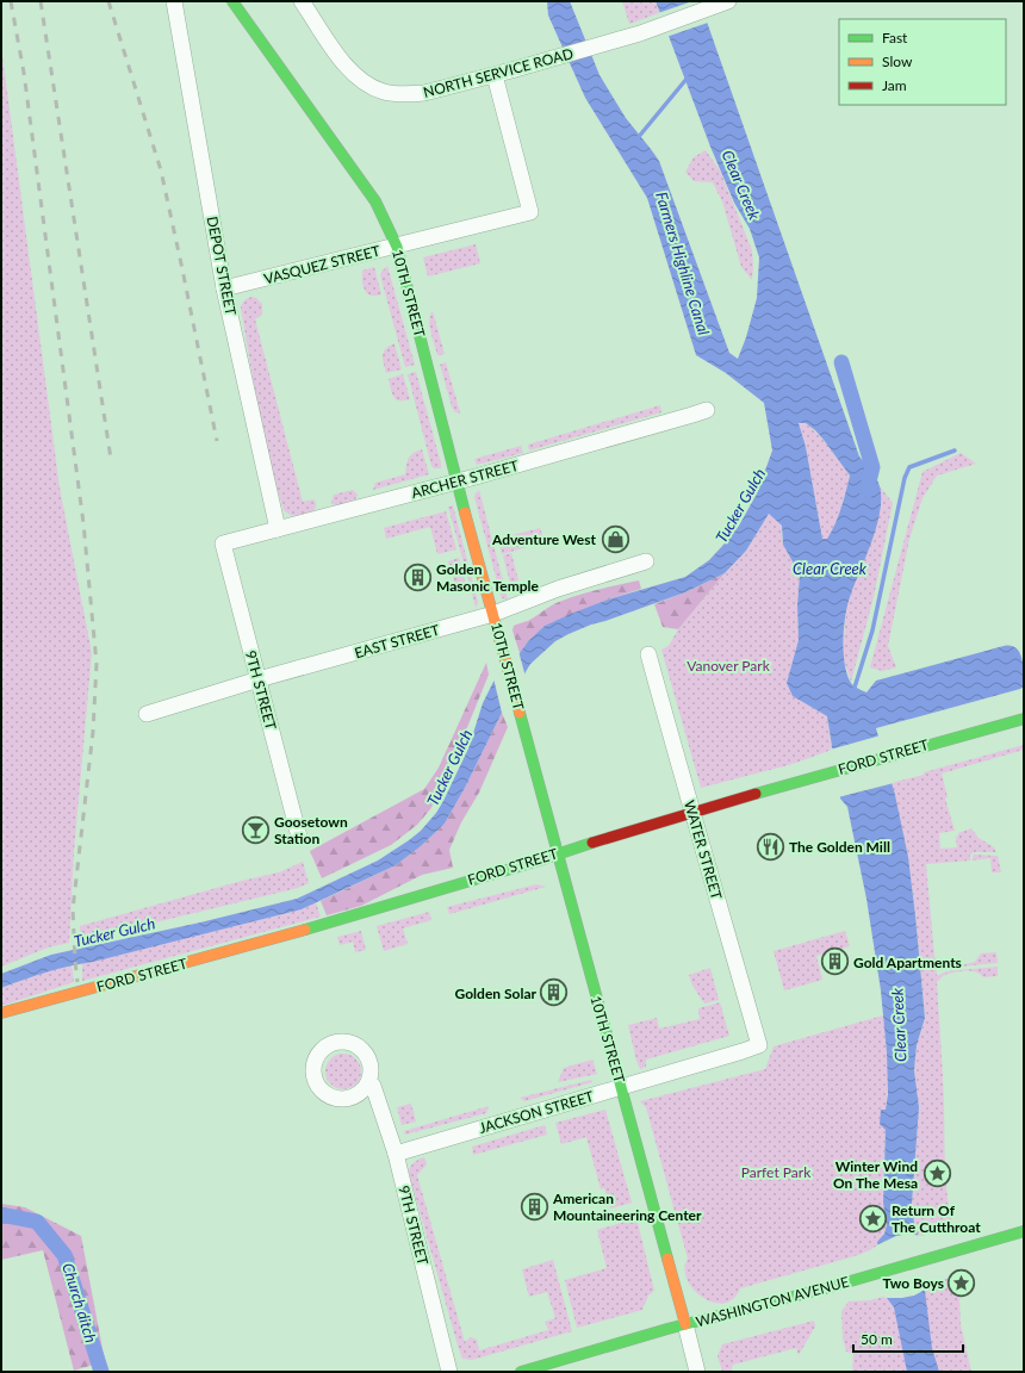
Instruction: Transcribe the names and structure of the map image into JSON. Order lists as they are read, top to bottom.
{
  "streets": {
    "street": [
      "NORTH SERVICE ROAD",
      "VASQUEZ STREET",
      "DEPOT STREET",
      "10TH STREET",
      "ARCHER STREET",
      "EAST STREET",
      "9TH STREET",
      "FORD STREET",
      "WATER STREET",
      "JACKSON STREET",
      "WASHINGTON AVENUE"
    ]
  },
  "crossings": [
    ["NORTH SERVICE ROAD", "VASQUEZ STREET"],
    ["VASQUEZ STREET", "DEPOT STREET"],
    ["VASQUEZ STREET", "10TH STREET"],
    ["DEPOT STREET", "ARCHER STREET"],
    ["10TH STREET", "ARCHER STREET"],
    ["10TH STREET", "EAST STREET"],
    ["10TH STREET", "FORD STREET"],
    ["10TH STREET", "JACKSON STREET"],
    ["10TH STREET", "WASHINGTON AVENUE"],
    ["ARCHER STREET", "9TH STREET"],
    ["EAST STREET", "9TH STREET"],
    ["9TH STREET", "JACKSON STREET"],
    ["FORD STREET", "WATER STREET"],
    ["WATER STREET", "JACKSON STREET"]
  ],
  "water": [
    "Clear Creek",
    "Farmers Highline Canal",
    "Tucker Gulch",
    "Church ditch"
  ],
  "parks": ["Vanover Park", "Parfet Park"],
  "places": {
    "shop": ["Adventure West"],
    "building": [
      "Golden Masonic Temple",
      "Gold Apartments",
      "Golden Solar",
      "American Mountaineering Center"
    ],
    "bar": ["Goosetown Station"],
    "restaurant": ["The Golden Mill"],
    "place": ["Winter Wind On The Mesa", "Return Of The Cutthroat", "Two Boys"]
  },
  "legend": ["Fast", "Slow", "Jam"],
  "scale_bar": "50 m"
}
